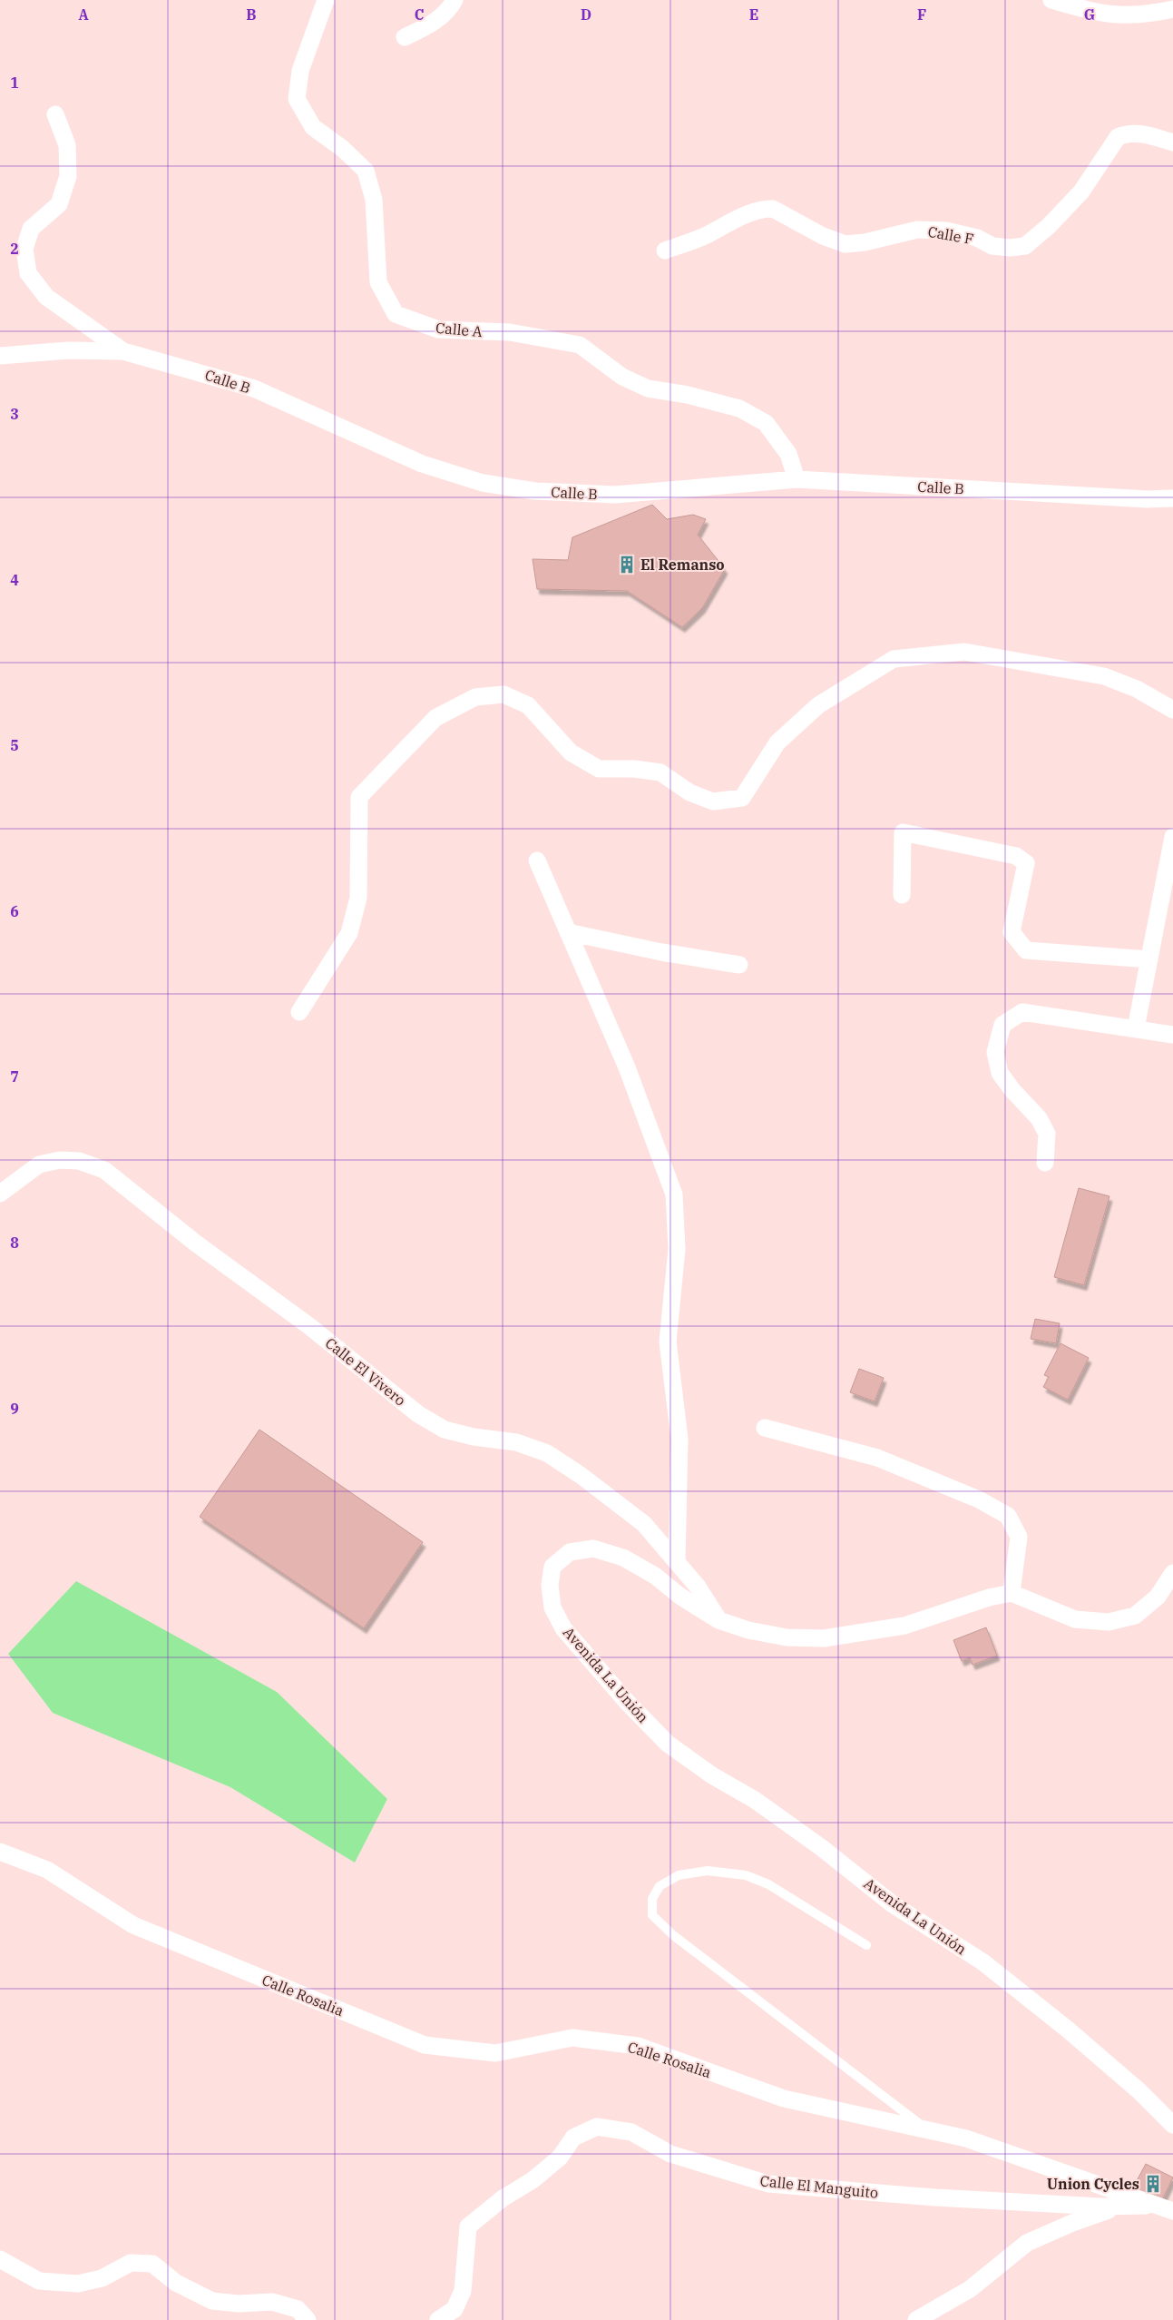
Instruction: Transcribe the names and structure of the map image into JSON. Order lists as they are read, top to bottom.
{
  "streets": {
    "street": [
      "Calle F",
      "Calle A",
      "Calle B",
      "Calle El Vivero",
      "Avenida La Unión",
      "Calle Rosalia",
      "Calle El Manguito"
    ]
  },
  "crossings": [
    ["Calle A", "Calle B"],
    ["Calle El Vivero", "Avenida La Unión"],
    ["Calle Rosalia", "Calle El Manguito"]
  ],
  "places": {
    "building": ["El Remanso", "Union Cycles"]
  },
  "grid": {
    "columns": [
      "A",
      "B",
      "C",
      "D",
      "E",
      "F",
      "G"
    ],
    "rows": [
      "1",
      "2",
      "3",
      "4",
      "5",
      "6",
      "7",
      "8",
      "9"
    ]
  }
}
